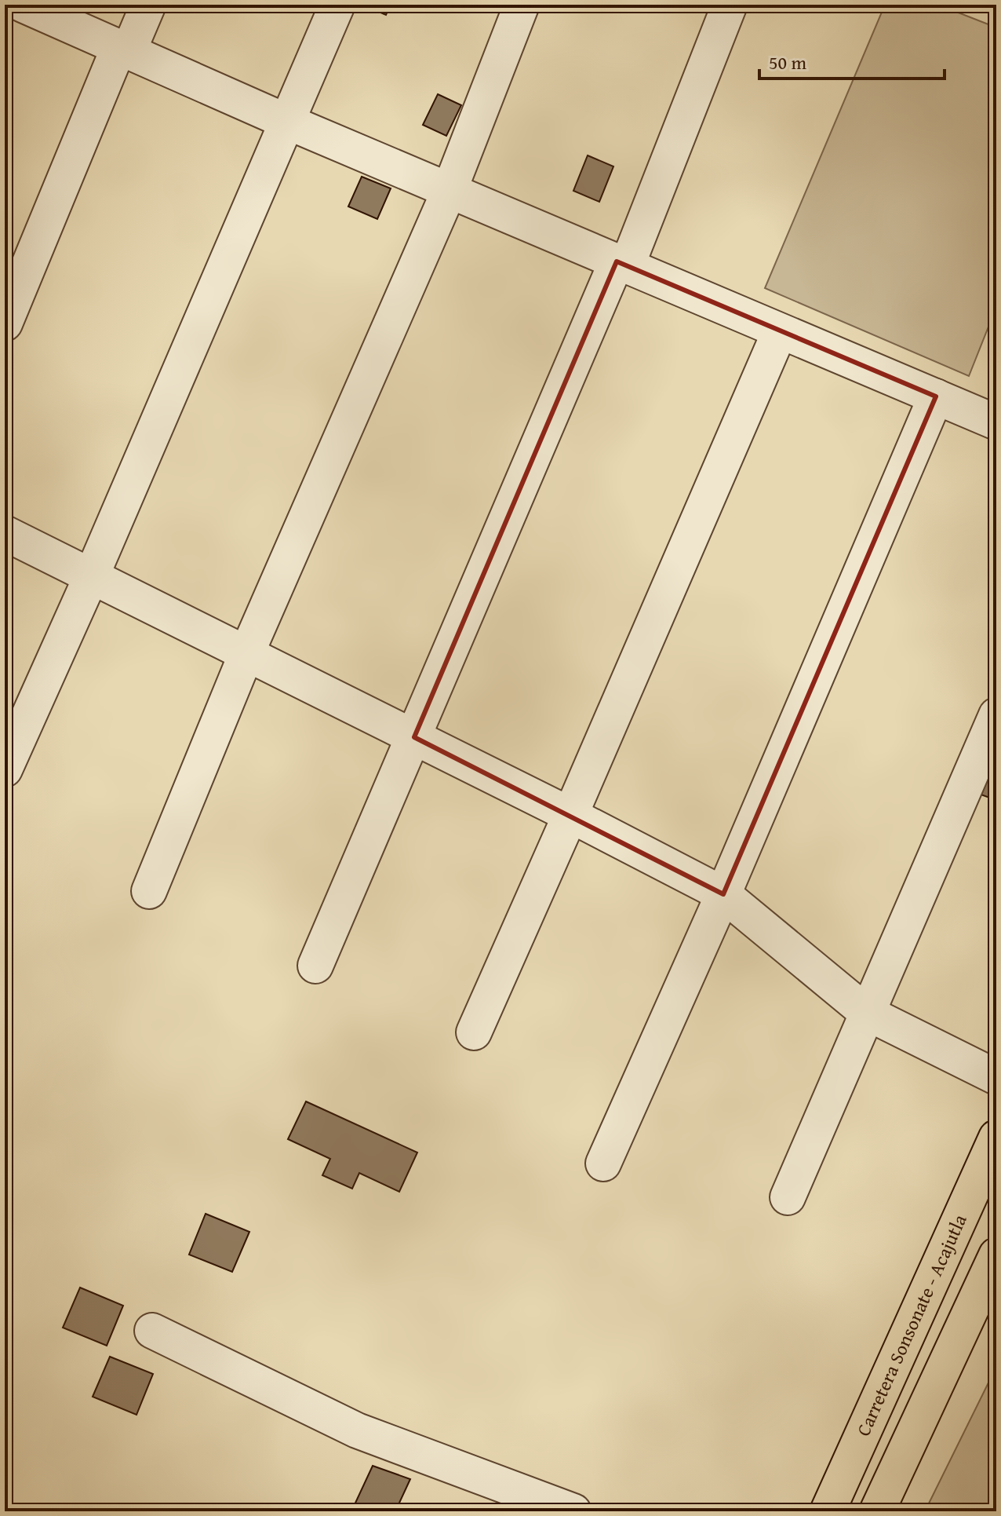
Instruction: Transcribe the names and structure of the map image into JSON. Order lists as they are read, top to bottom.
{
  "streets": {
    "highway": ["Carretera Sonsonate - Acajutla"]
  },
  "scale_bar": "50 m"
}
